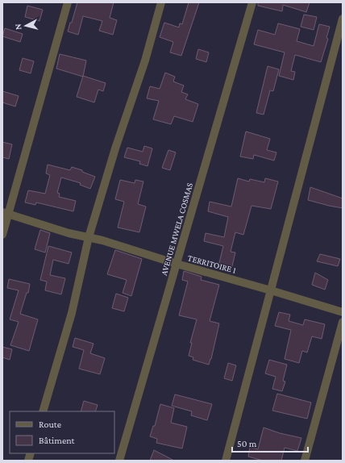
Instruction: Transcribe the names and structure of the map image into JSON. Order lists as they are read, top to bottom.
{
  "streets": {
    "street": ["AVENUE MWELA COSMAS", "TERRITOIRE 1"]
  },
  "crossings": [
    ["AVENUE MWELA COSMAS", "TERRITOIRE 1"]
  ],
  "legend": ["Route", "Bâtiment"],
  "scale_bar": "50 m",
  "north": "left"
}
